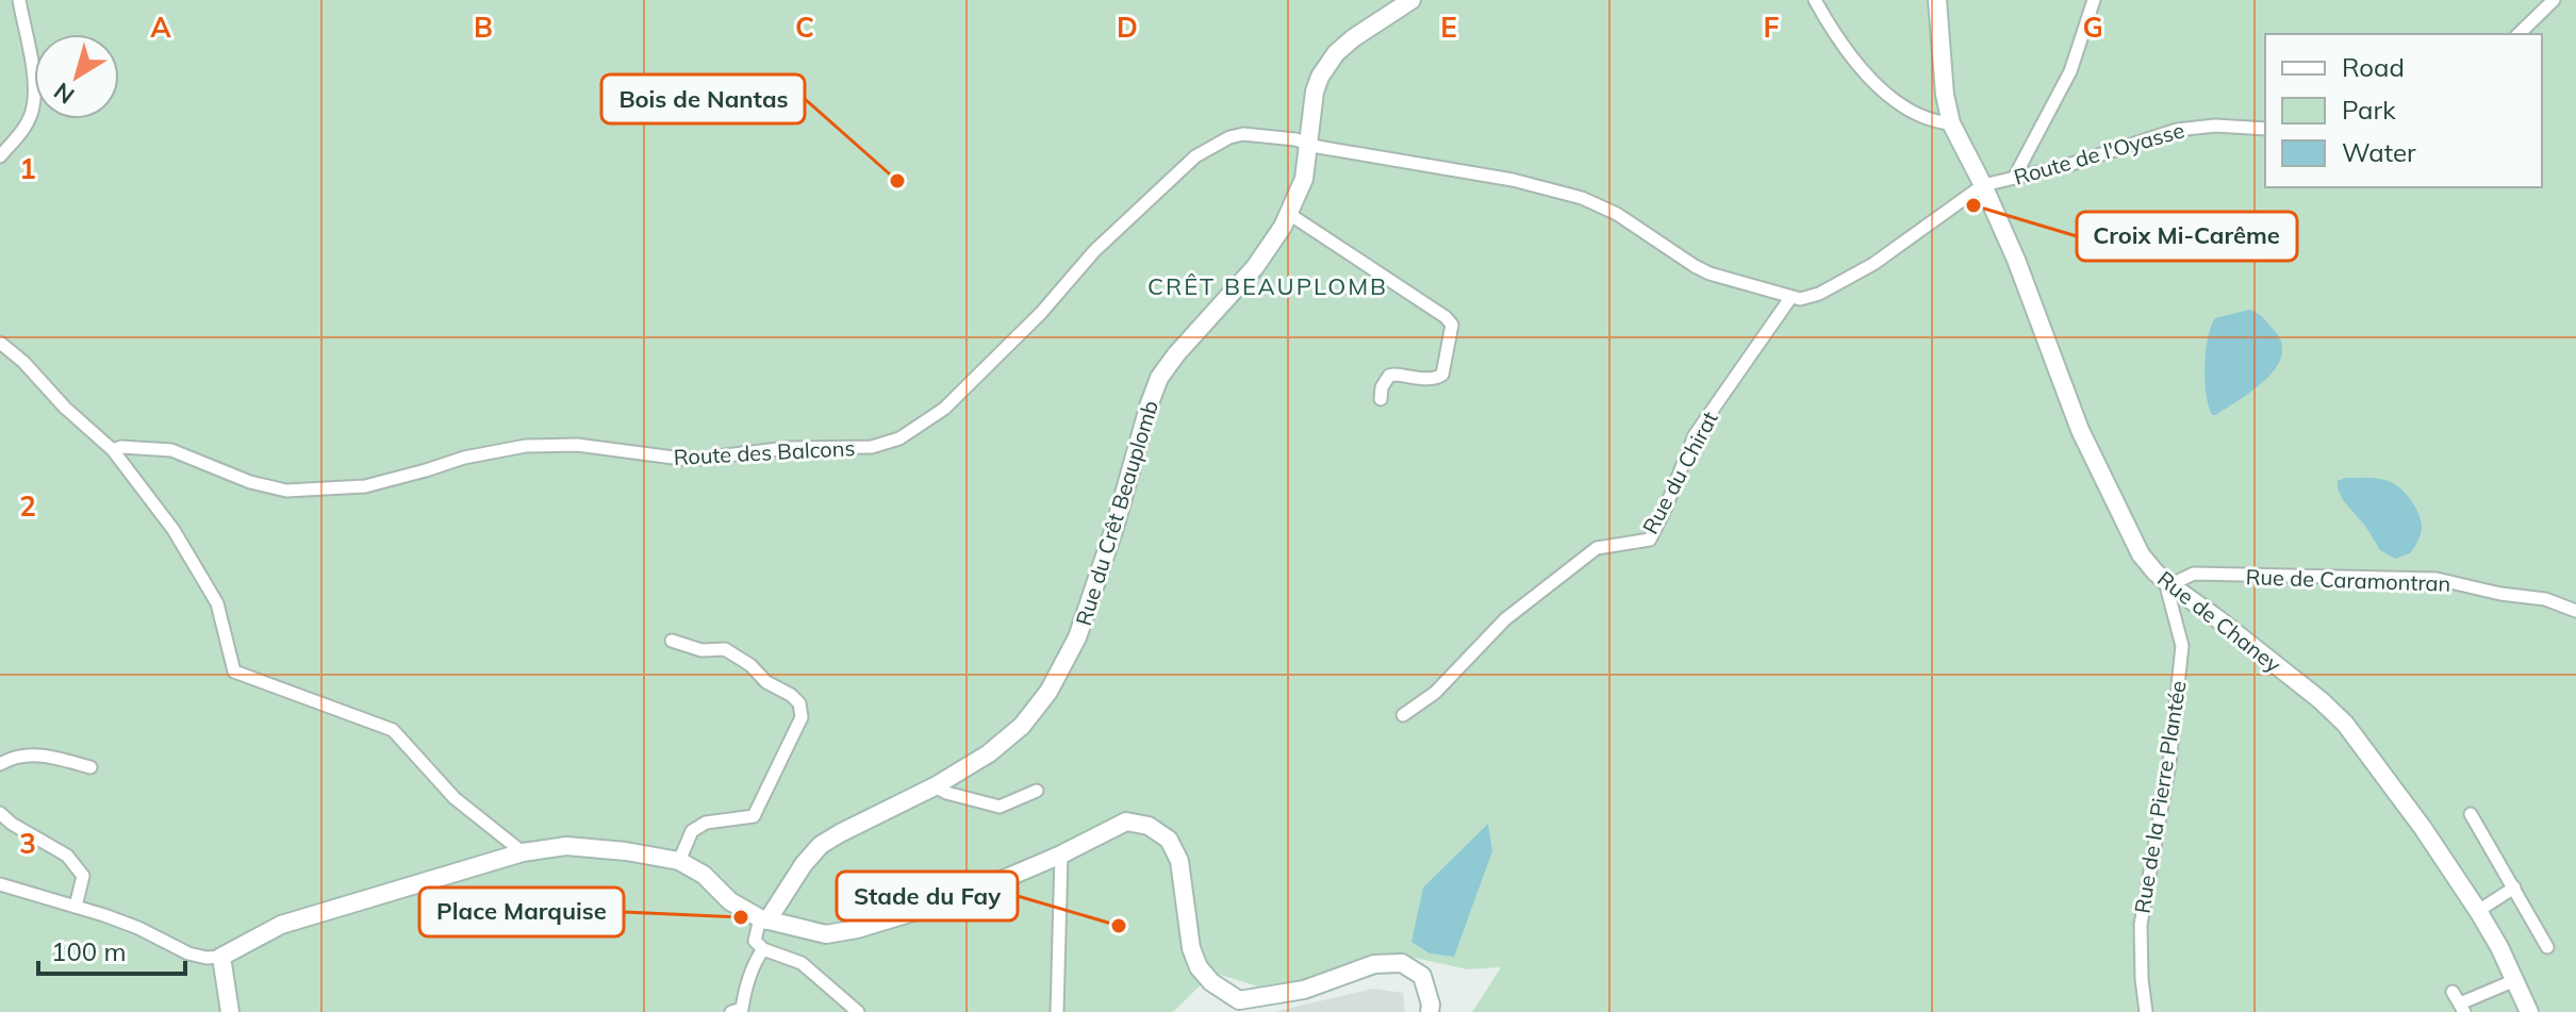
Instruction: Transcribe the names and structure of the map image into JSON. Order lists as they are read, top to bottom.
{
  "streets": {
    "street": [
      "Route de l'Oyasse",
      "Route des Balcons",
      "Rue du Chirat",
      "Rue du Crêt Beauplomb",
      "Rue de Caramontran",
      "Rue de Chaney",
      "Rue de la Pierre Plantée"
    ]
  },
  "crossings": [
    ["Route de l'Oyasse", "Rue de Chaney"],
    ["Route des Balcons", "Rue du Chirat"],
    ["Route des Balcons", "Rue du Crêt Beauplomb"],
    ["Rue de Caramontran", "Rue de Chaney"],
    ["Rue de Caramontran", "Rue de la Pierre Plantée"],
    ["Rue de Chaney", "Rue de la Pierre Plantée"]
  ],
  "districts": ["CRÊT BEAUPLOMB"],
  "places": [
    "Bois de Nantas",
    "Croix Mi-Carême",
    "Place Marquise",
    "Stade du Fay"
  ],
  "legend": ["Road", "Park", "Water"],
  "scale_bar": "100 m",
  "north": "bottom left",
  "grid": {
    "columns": [
      "A",
      "B",
      "C",
      "D",
      "E",
      "F",
      "G"
    ],
    "rows": ["1", "2", "3"]
  }
}
